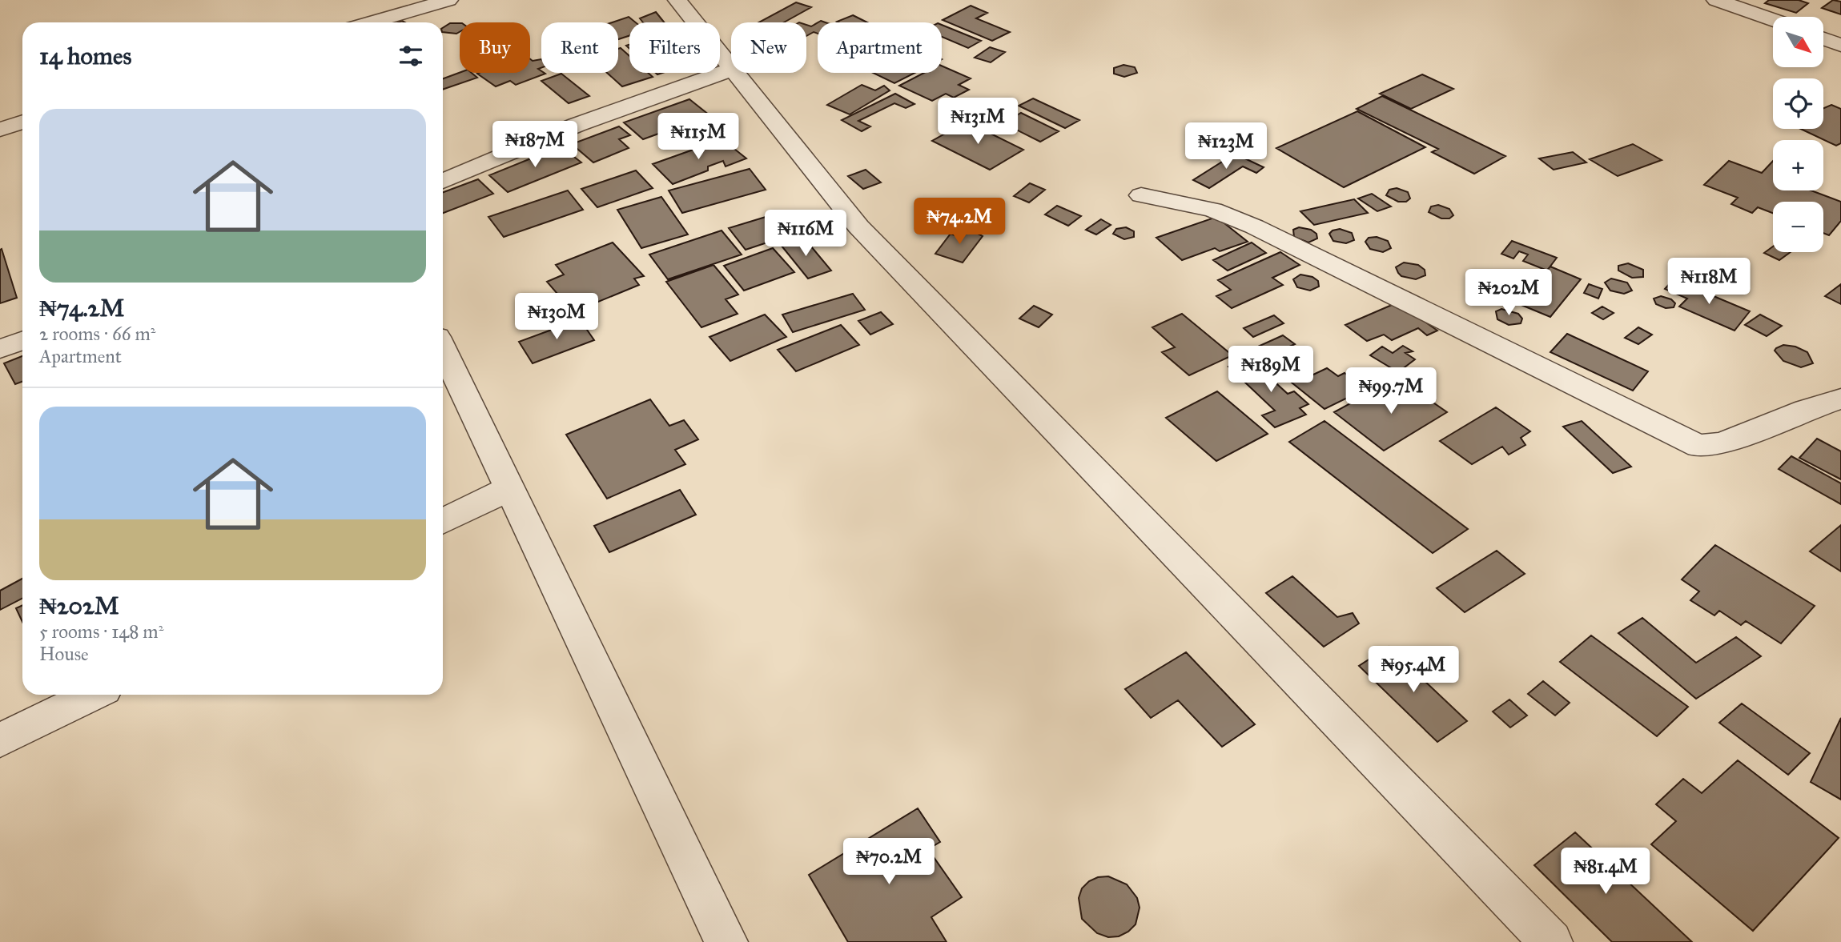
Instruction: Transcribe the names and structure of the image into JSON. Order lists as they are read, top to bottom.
{
  "north": "bottom right",
  "page": {
    "map_buttons": ["+", "−"],
    "chip": [
      "Buy",
      "Rent",
      "Filters",
      "New",
      "Apartment"
    ],
    "heading": "14 homes",
    "list": [
      {
        "name": "₦74.2M",
        "note": "2 rooms · 66 m² · Apartment"
      },
      {
        "name": "₦202M",
        "note": "5 rooms · 148 m² · House"
      }
    ],
    "price": [
      "₦131M",
      "₦115M",
      "₦187M",
      "₦123M",
      "₦74.2M",
      "₦116M",
      "₦118M",
      "₦202M",
      "₦130M",
      "₦189M",
      "₦99.7M",
      "₦95.4M",
      "₦70.2M",
      "₦81.4M"
    ]
  }
}
